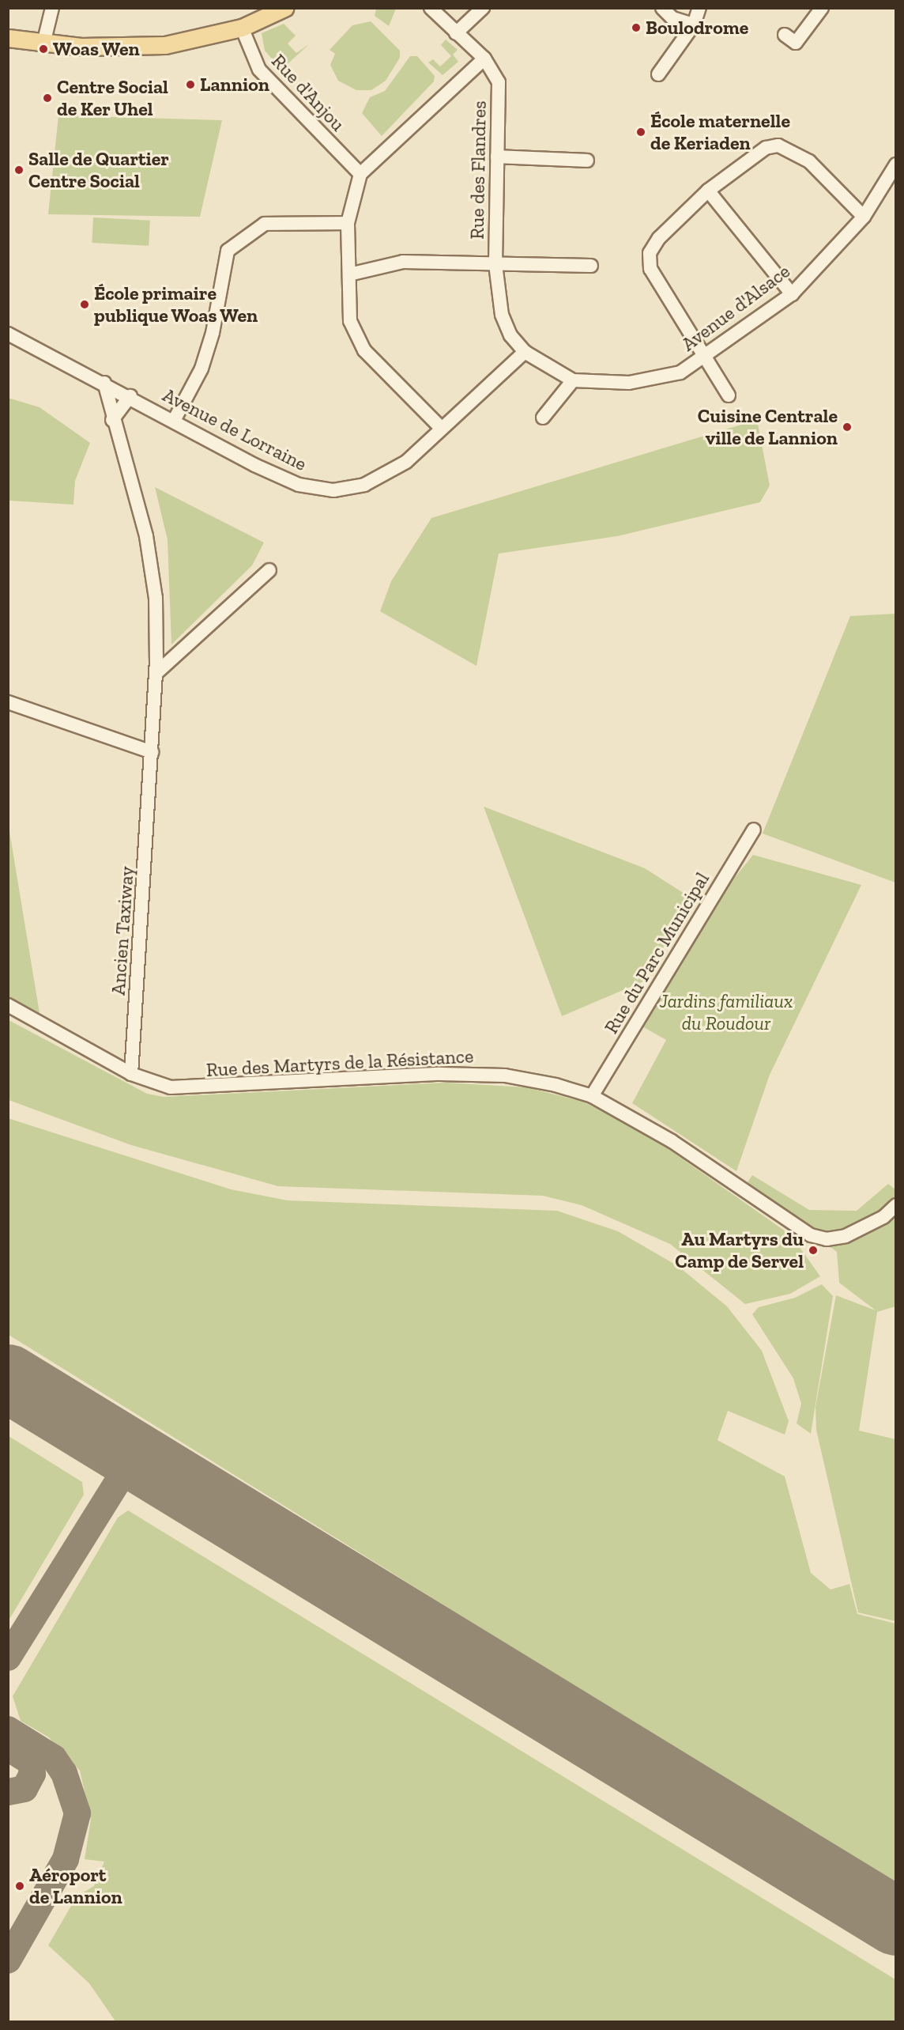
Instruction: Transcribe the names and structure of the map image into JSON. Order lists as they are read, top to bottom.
{
  "streets": {
    "street": [
      "Rue d'Anjou",
      "Rue des Flandres",
      "Avenue d'Alsace",
      "Avenue de Lorraine",
      "Ancien Taxiway",
      "Rue du Parc Municipal",
      "Rue des Martyrs de la Résistance"
    ]
  },
  "crossings": [
    ["Rue des Flandres", "Avenue d'Alsace"],
    ["Rue des Flandres", "Avenue de Lorraine"],
    ["Avenue d'Alsace", "Avenue de Lorraine"],
    ["Avenue de Lorraine", "Ancien Taxiway"],
    ["Ancien Taxiway", "Rue des Martyrs de la Résistance"],
    ["Rue du Parc Municipal", "Rue des Martyrs de la Résistance"]
  ],
  "parks": ["Jardins familiaux du Roudour"],
  "places": [
    "Boulodrome",
    "Woas Wen",
    "Lannion",
    "Centre Social de Ker Uhel",
    "École maternelle de Keriaden",
    "Salle de Quartier Centre Social",
    "École primaire publique Woas Wen",
    "Cuisine Centrale ville de Lannion",
    "Au Martyrs du Camp de Servel",
    "Aéroport de Lannion"
  ]
}
